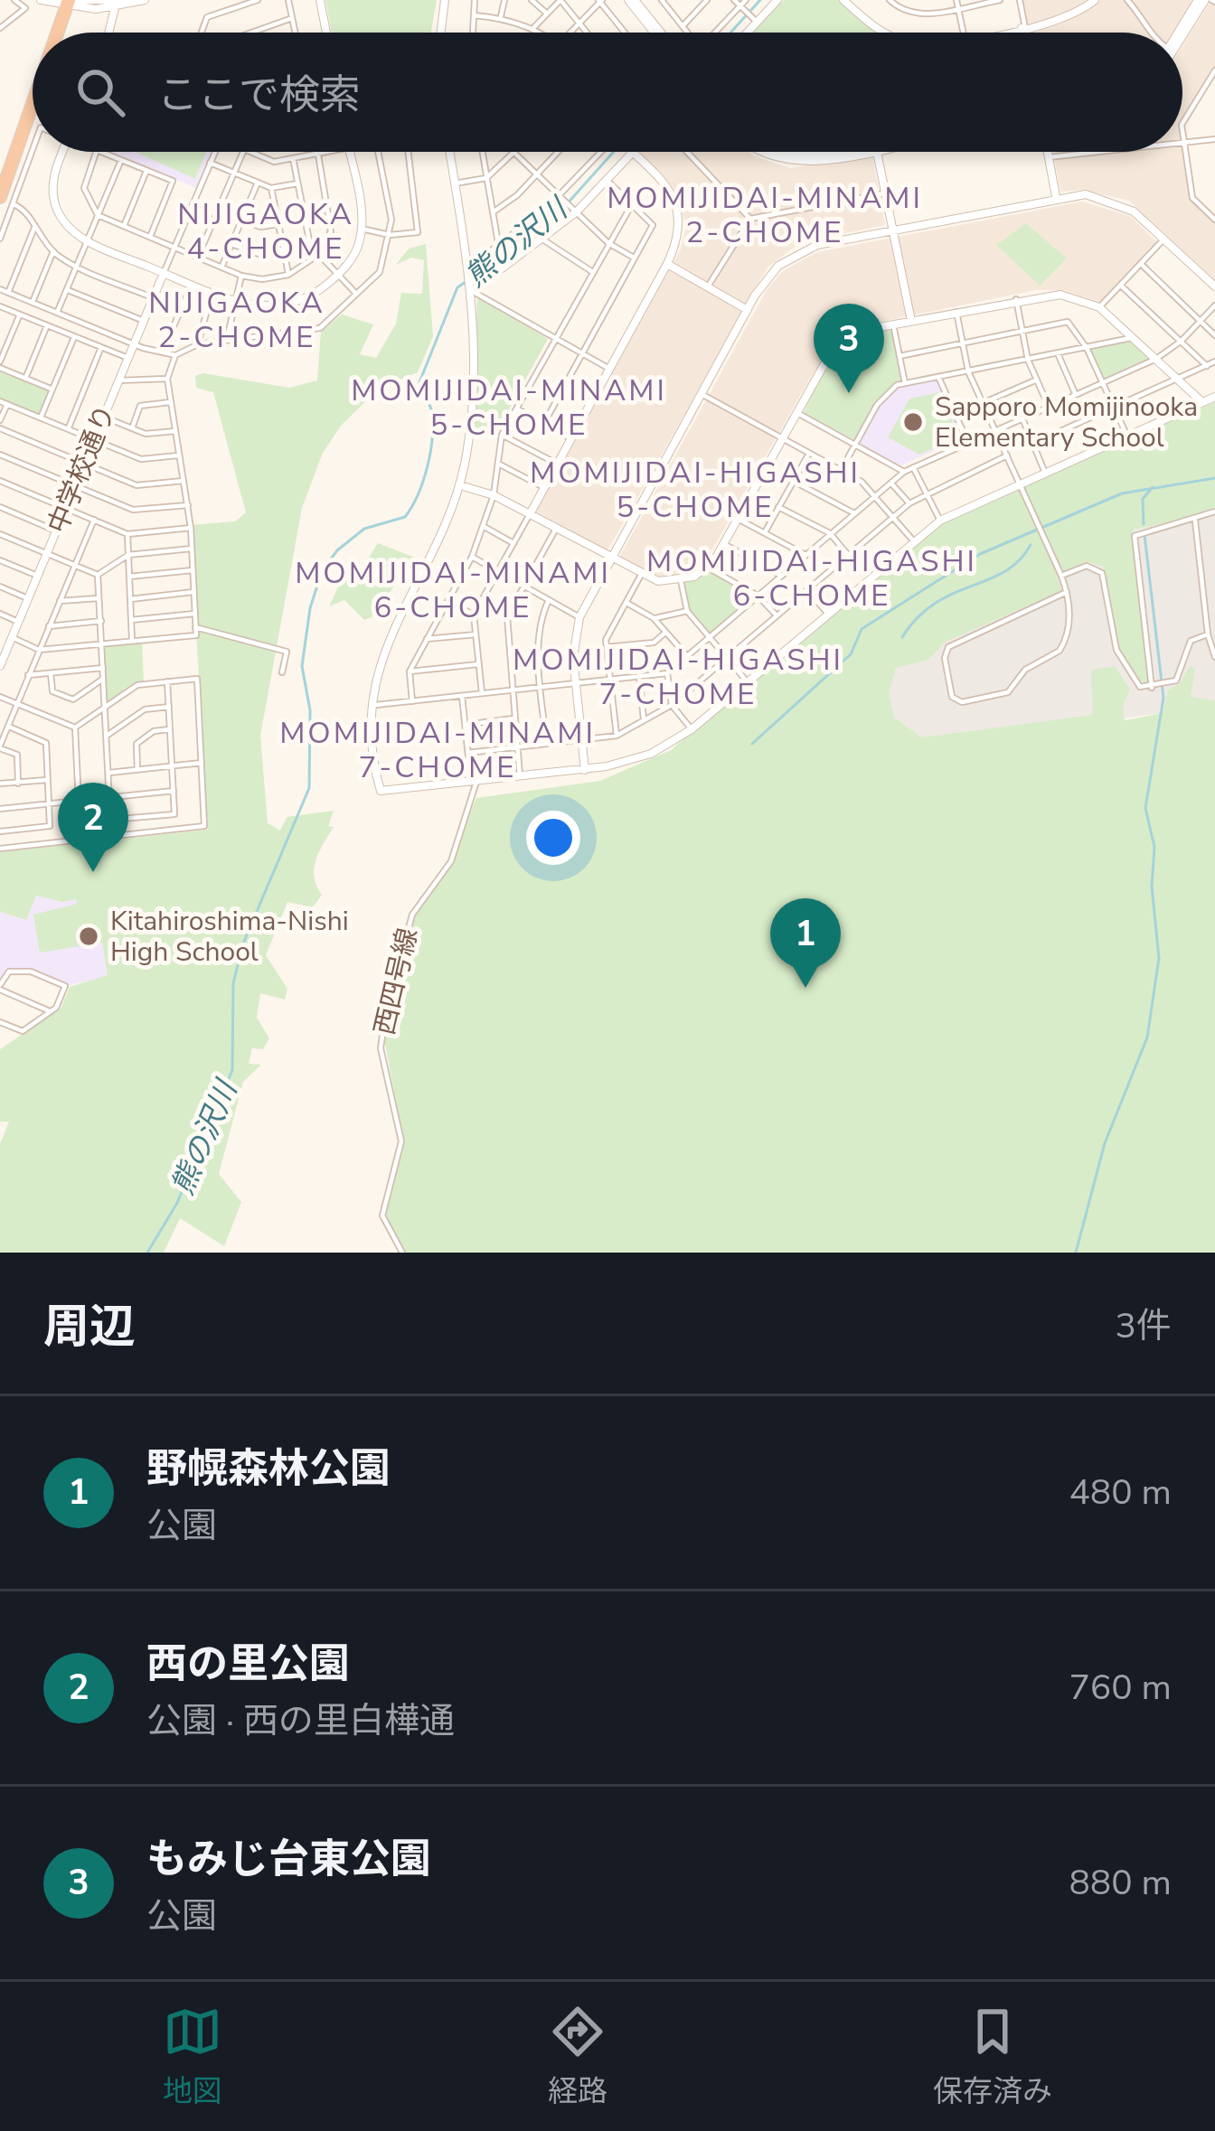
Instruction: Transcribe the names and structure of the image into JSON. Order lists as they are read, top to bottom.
{
  "streets": {
    "street": ["中学校通り", "西四号線"]
  },
  "districts": [
    "MOMIJIDAI-MINAMI 2-CHOME",
    "NIJIGAOKA 4-CHOME",
    "NIJIGAOKA 2-CHOME",
    "MOMIJIDAI-MINAMI 5-CHOME",
    "MOMIJIDAI-HIGASHI 5-CHOME",
    "MOMIJIDAI-HIGASHI 6-CHOME",
    "MOMIJIDAI-MINAMI 6-CHOME",
    "MOMIJIDAI-HIGASHI 7-CHOME",
    "MOMIJIDAI-MINAMI 7-CHOME"
  ],
  "water": ["熊の沢川"],
  "places": ["Sapporo Momijinooka Elementary School", "Kitahiroshima-Nishi High School"],
  "page": {
    "search": "ここで検索",
    "pins": ["3", "2", "1"],
    "heading": ["周辺", "3件"],
    "list": [
      {
        "mark": "1",
        "name": "野幌森林公園",
        "note": "公園",
        "value": "480 m"
      },
      {
        "mark": "2",
        "name": "西の里公園",
        "note": "公園 · 西の里白樺通",
        "value": "760 m"
      },
      {
        "mark": "3",
        "name": "もみじ台東公園",
        "note": "公園",
        "value": "880 m"
      }
    ],
    "nav": ["地図", "経路", "保存済み"]
  }
}
